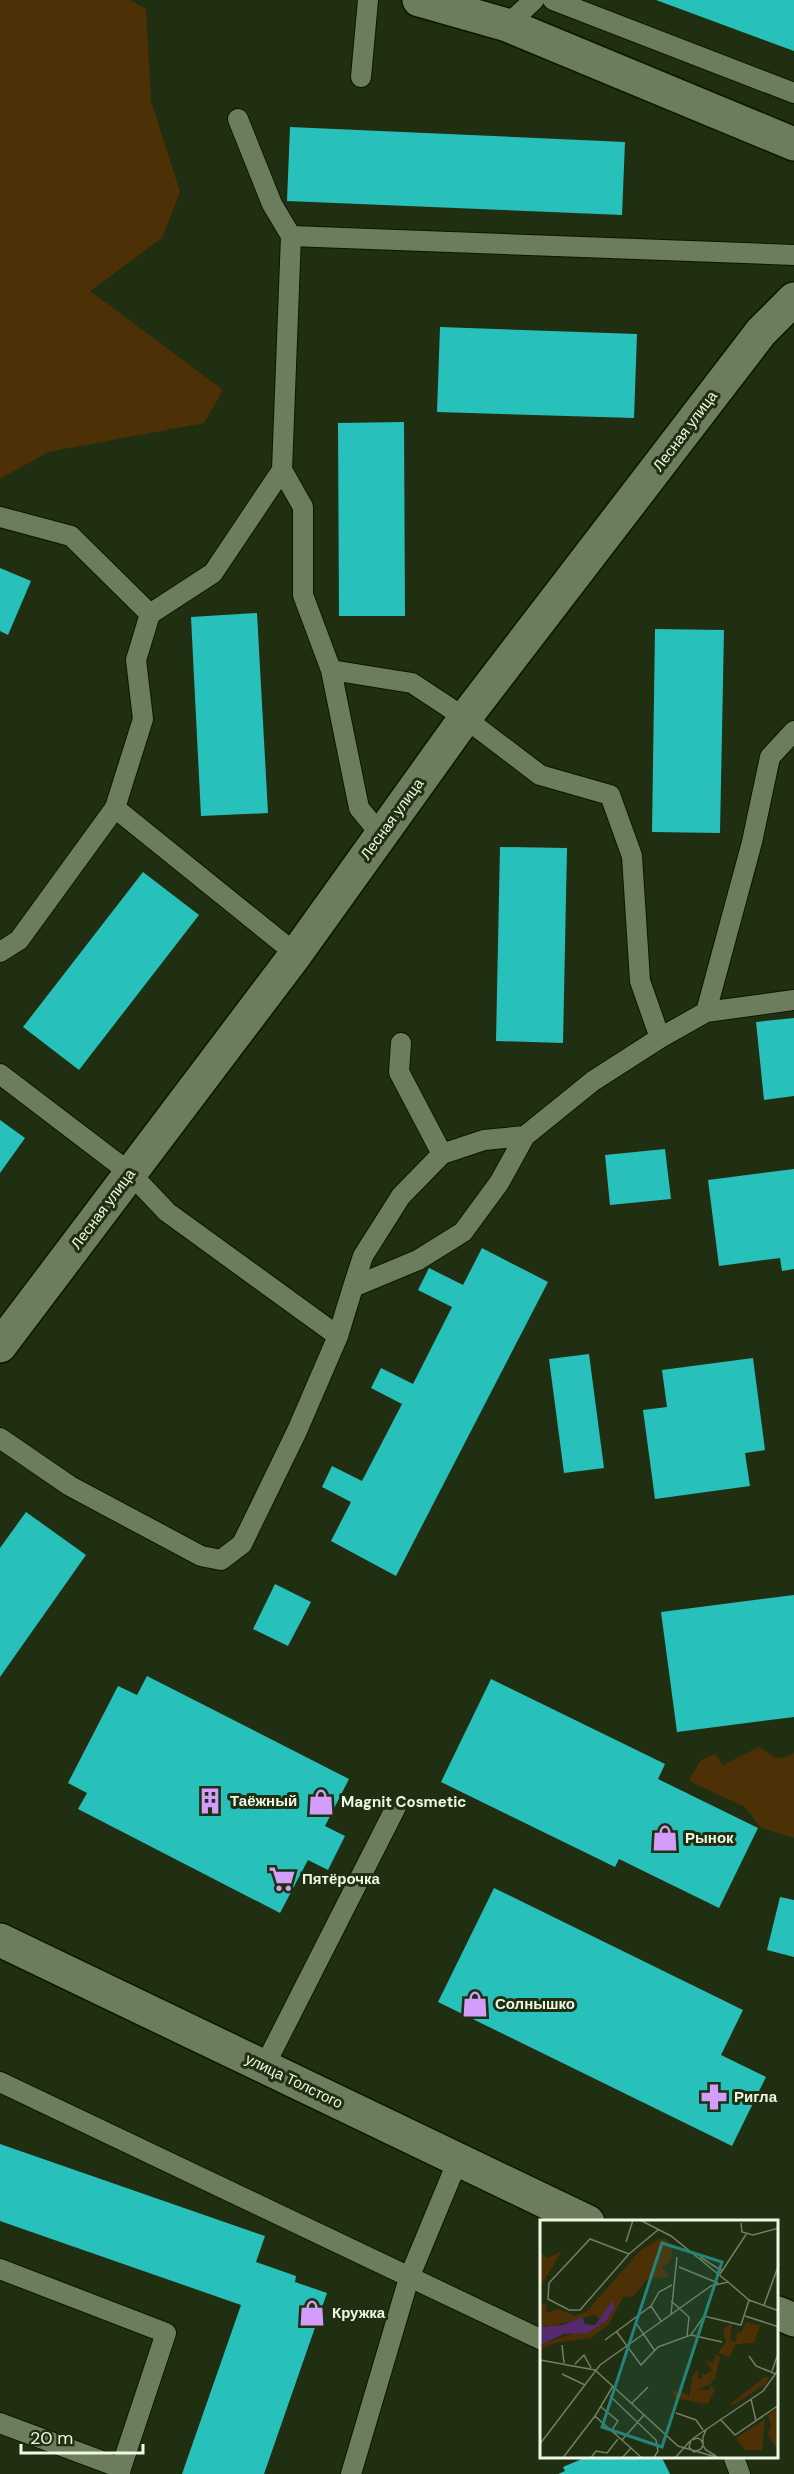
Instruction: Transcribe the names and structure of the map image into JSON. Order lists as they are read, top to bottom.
{
  "streets": {
    "street": ["Лесная улица", "улица Толстого"]
  },
  "places": {
    "building": ["Таёжный"],
    "shop": [
      "Magnit Cosmetic",
      "Рынок",
      "Солнышко",
      "Кружка"
    ],
    "supermarket": ["Пятёрочка"],
    "pharmacy": ["Ригла"]
  },
  "scale_bar": "20 m"
}
